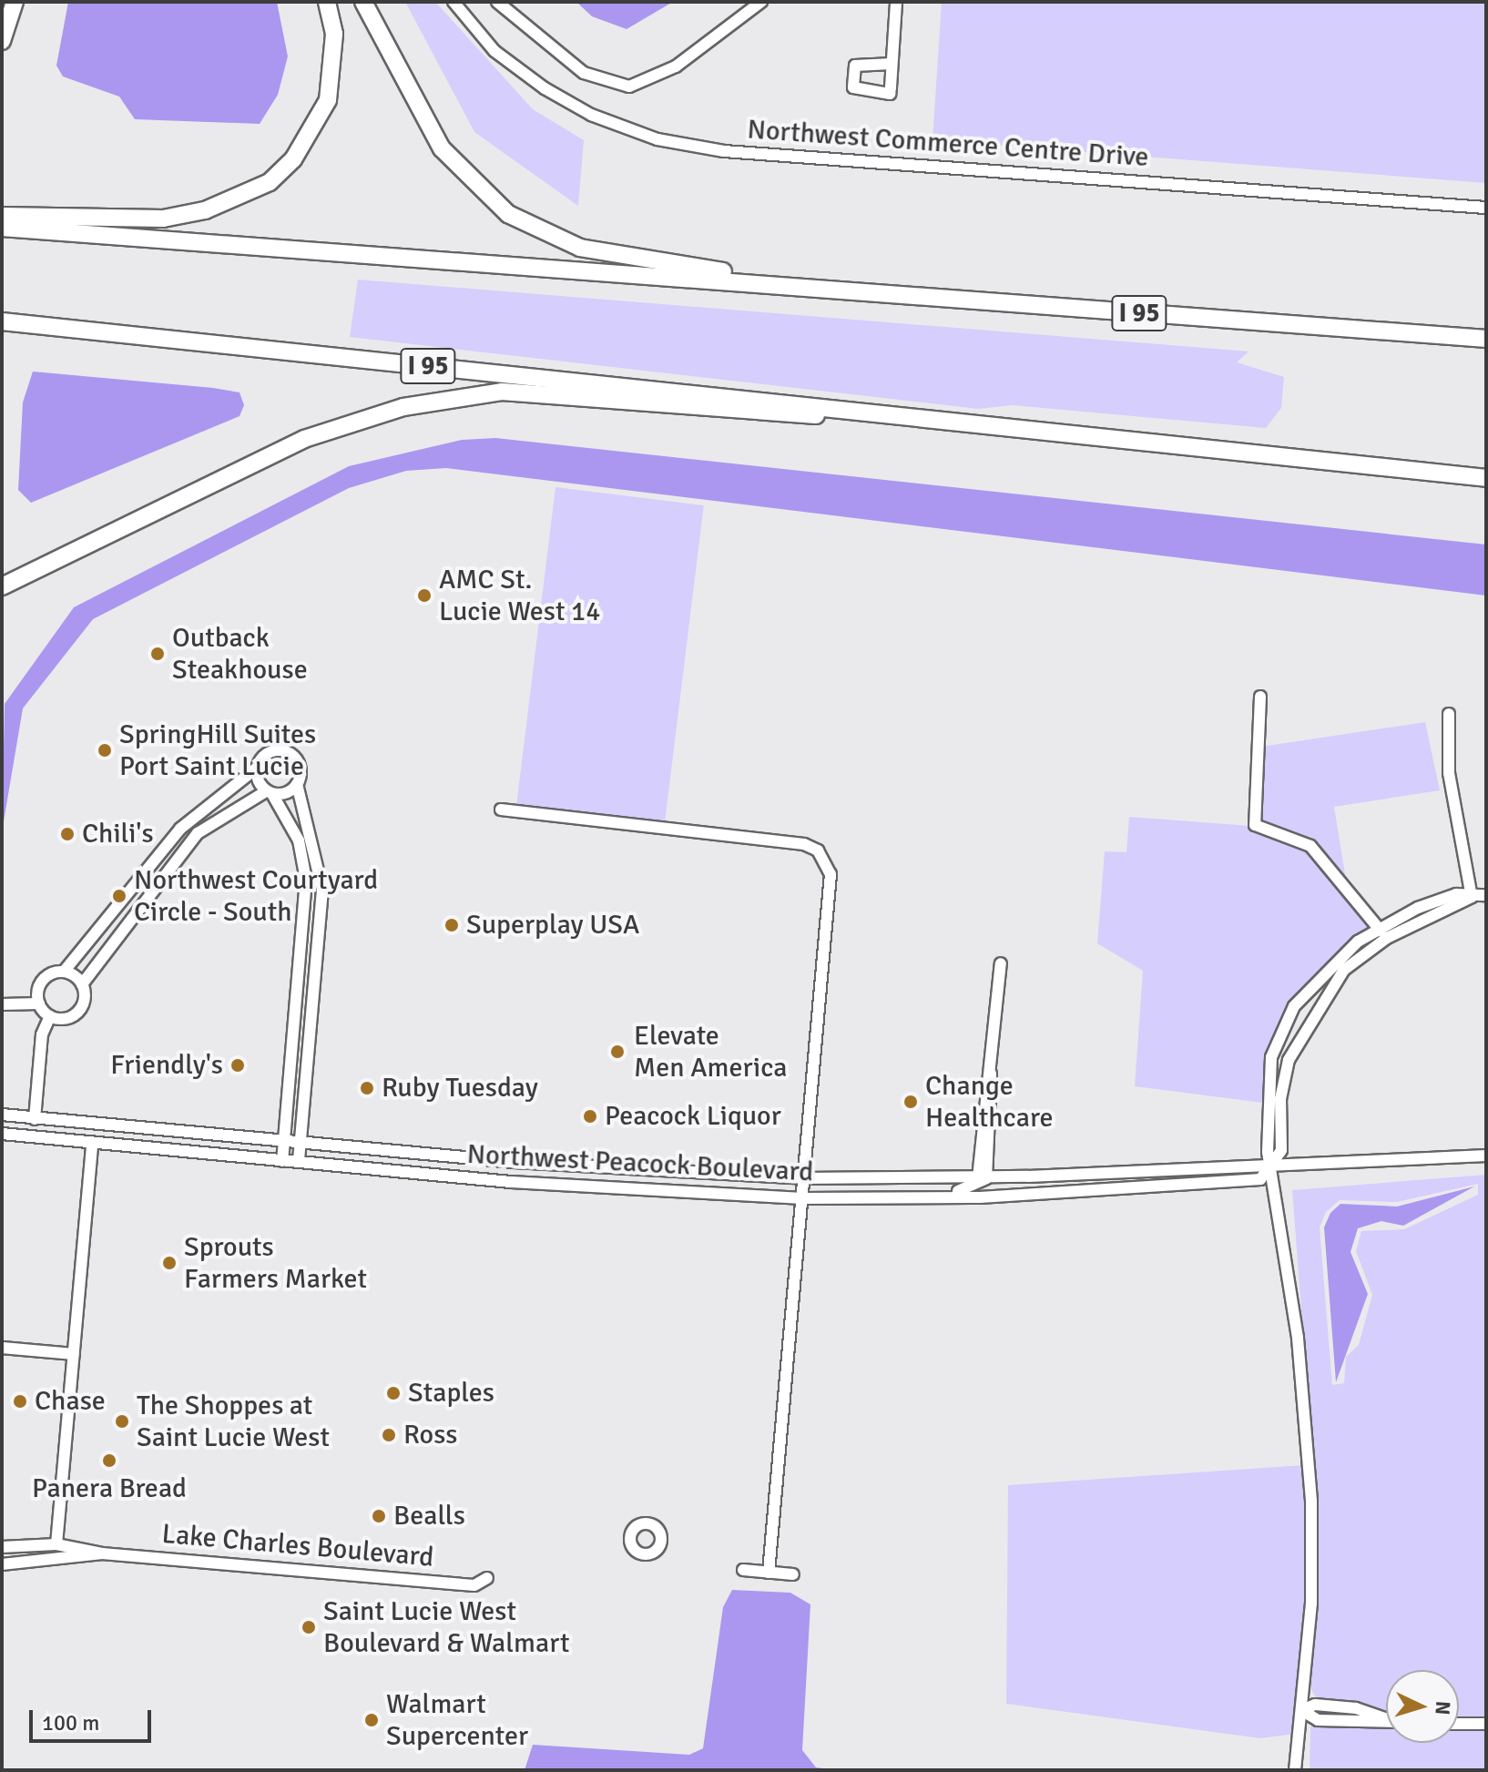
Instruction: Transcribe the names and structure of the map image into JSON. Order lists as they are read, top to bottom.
{
  "streets": {
    "highway": ["I 95"],
    "street": ["Northwest Commerce Centre Drive", "Northwest Peacock Boulevard", "Lake Charles Boulevard"]
  },
  "places": [
    "AMC St. Lucie West 14",
    "Outback Steakhouse",
    "SpringHill Suites Port Saint Lucie",
    "Chili's",
    "Northwest Courtyard Circle - South",
    "Superplay USA",
    "Elevate Men America",
    "Friendly's",
    "Ruby Tuesday",
    "Change Healthcare",
    "Peacock Liquor",
    "Sprouts Farmers Market",
    "Staples",
    "Chase",
    "The Shoppes at Saint Lucie West",
    "Ross",
    "Panera Bread",
    "Bealls",
    "Saint Lucie West Boulevard & Walmart",
    "Walmart Supercenter"
  ],
  "scale_bar": "100 m",
  "north": "right"
}
